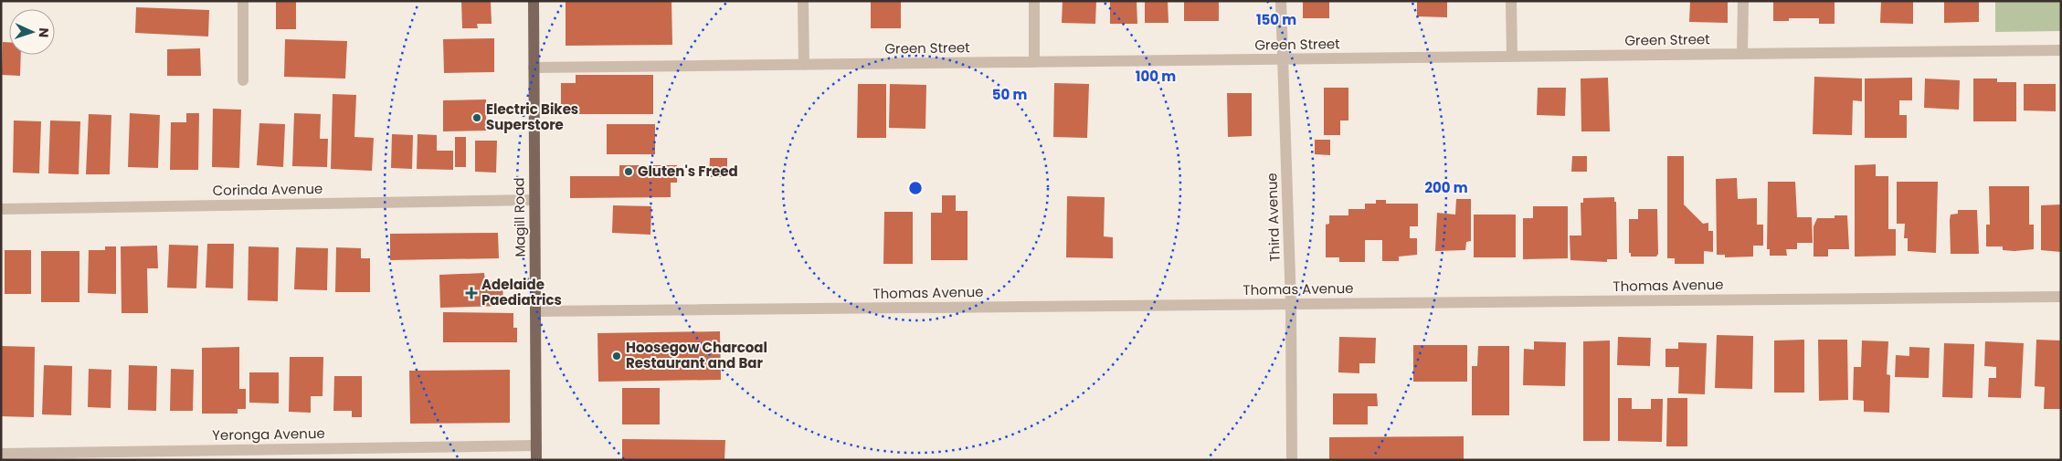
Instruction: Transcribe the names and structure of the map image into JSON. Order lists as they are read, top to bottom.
{
  "streets": {
    "main road": ["Magill Road"],
    "street": [
      "Green Street",
      "Corinda Avenue",
      "Third Avenue",
      "Thomas Avenue",
      "Yeronga Avenue"
    ]
  },
  "crossings": [
    ["Green Street", "Magill Road"],
    ["Green Street", "Third Avenue"],
    ["Corinda Avenue", "Magill Road"],
    ["Magill Road", "Thomas Avenue"],
    ["Magill Road", "Yeronga Avenue"],
    ["Third Avenue", "Thomas Avenue"]
  ],
  "places": {
    "other": ["Electric Bikes Superstore", "Gluten's Freed", "Hoosegow Charcoal Restaurant and Bar"],
    "health": ["Adelaide Paediatrics"]
  },
  "north": "right",
  "rings": [
    "150 m",
    "100 m",
    "50 m",
    "200 m"
  ]
}
